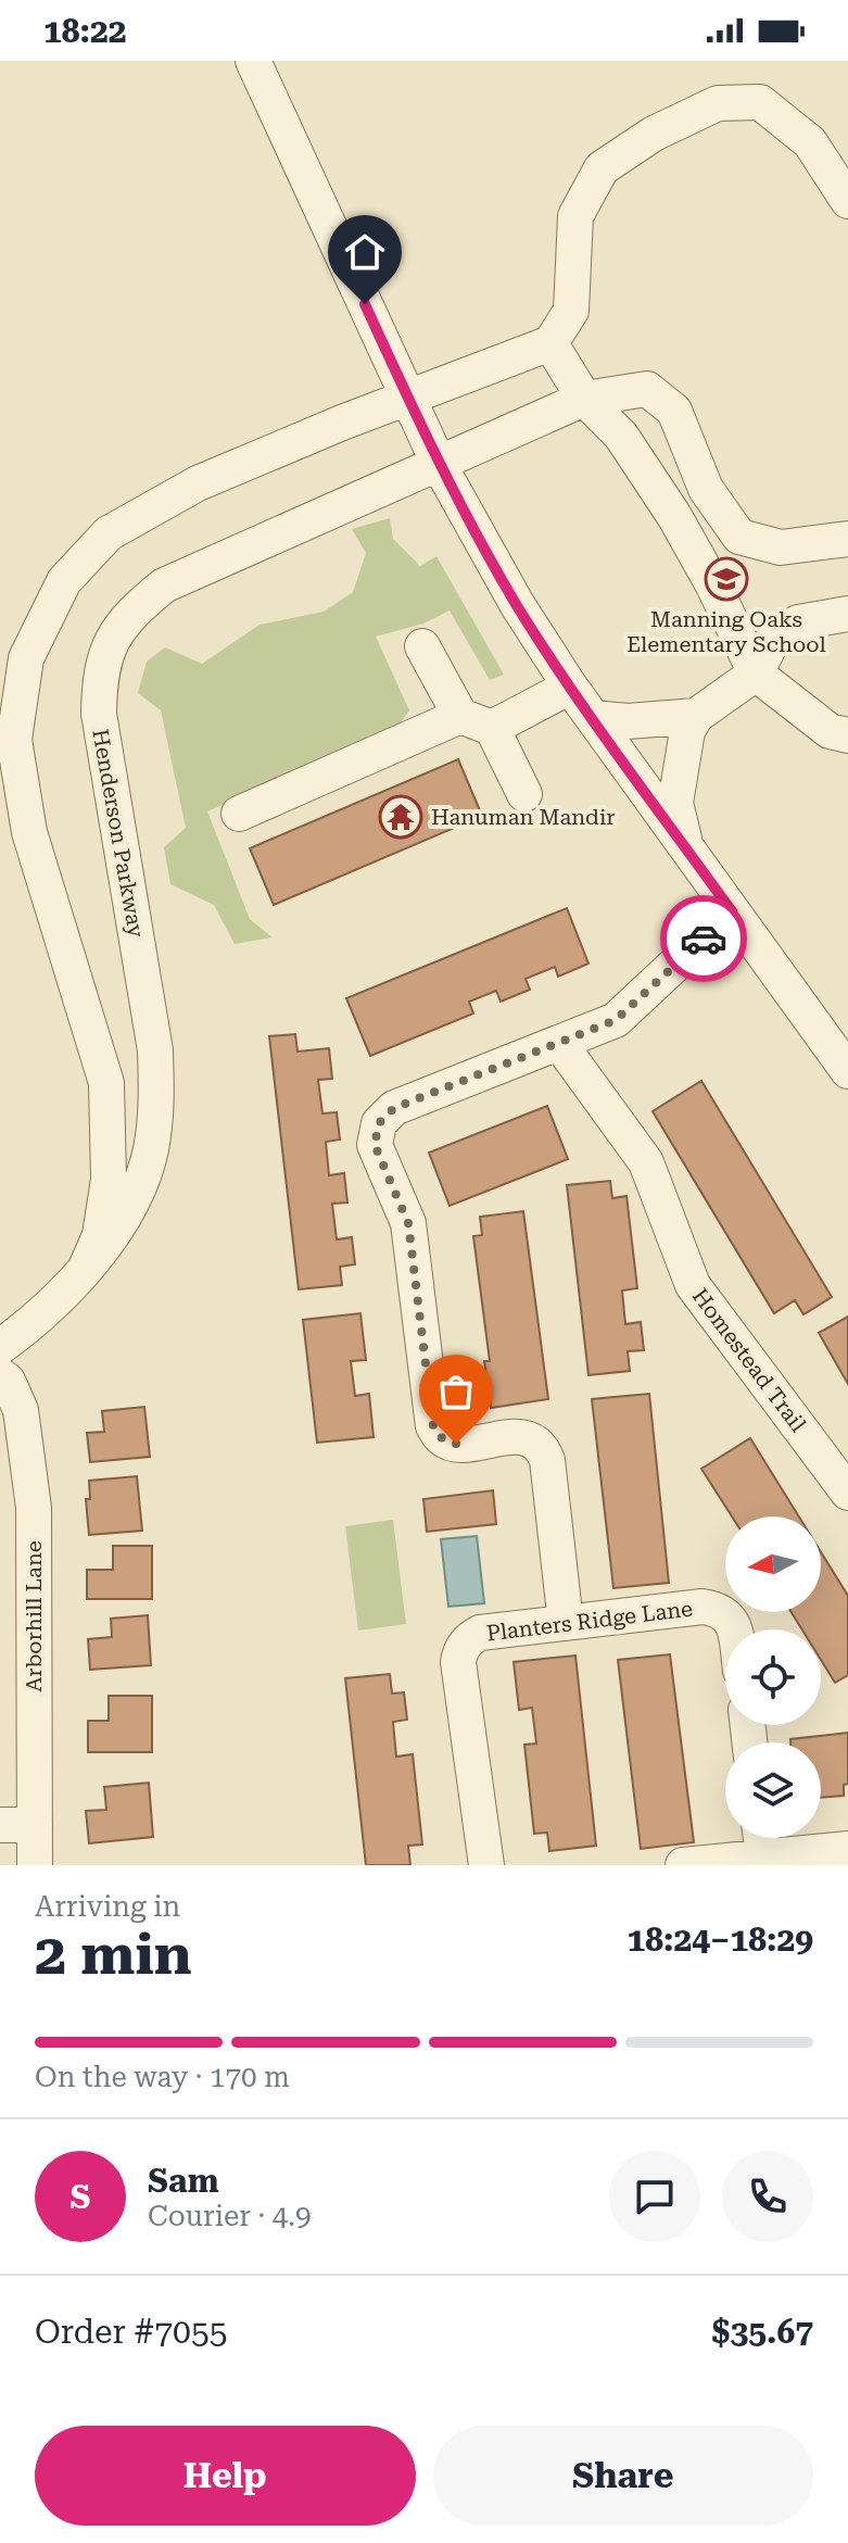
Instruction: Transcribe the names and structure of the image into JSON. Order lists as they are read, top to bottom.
{
  "streets": {
    "street": [
      "Henderson Parkway",
      "Homestead Trail",
      "Arborhill Lane",
      "Planters Ridge Lane"
    ]
  },
  "places": {
    "school or university": ["Manning Oaks Elementary School"],
    "temple": ["Hanuman Mandir"]
  },
  "north": "left",
  "page": {
    "status": "18:22",
    "heading": ["2 min", "Arriving in", "18:24–18:29"],
    "panel": [
      "Sam",
      "Courier · 4.9",
      "Order #7055",
      "$35.67"
    ],
    "bar": "On the way · 170 m",
    "round": "S",
    "buttons": ["Help", "Share"]
  }
}
